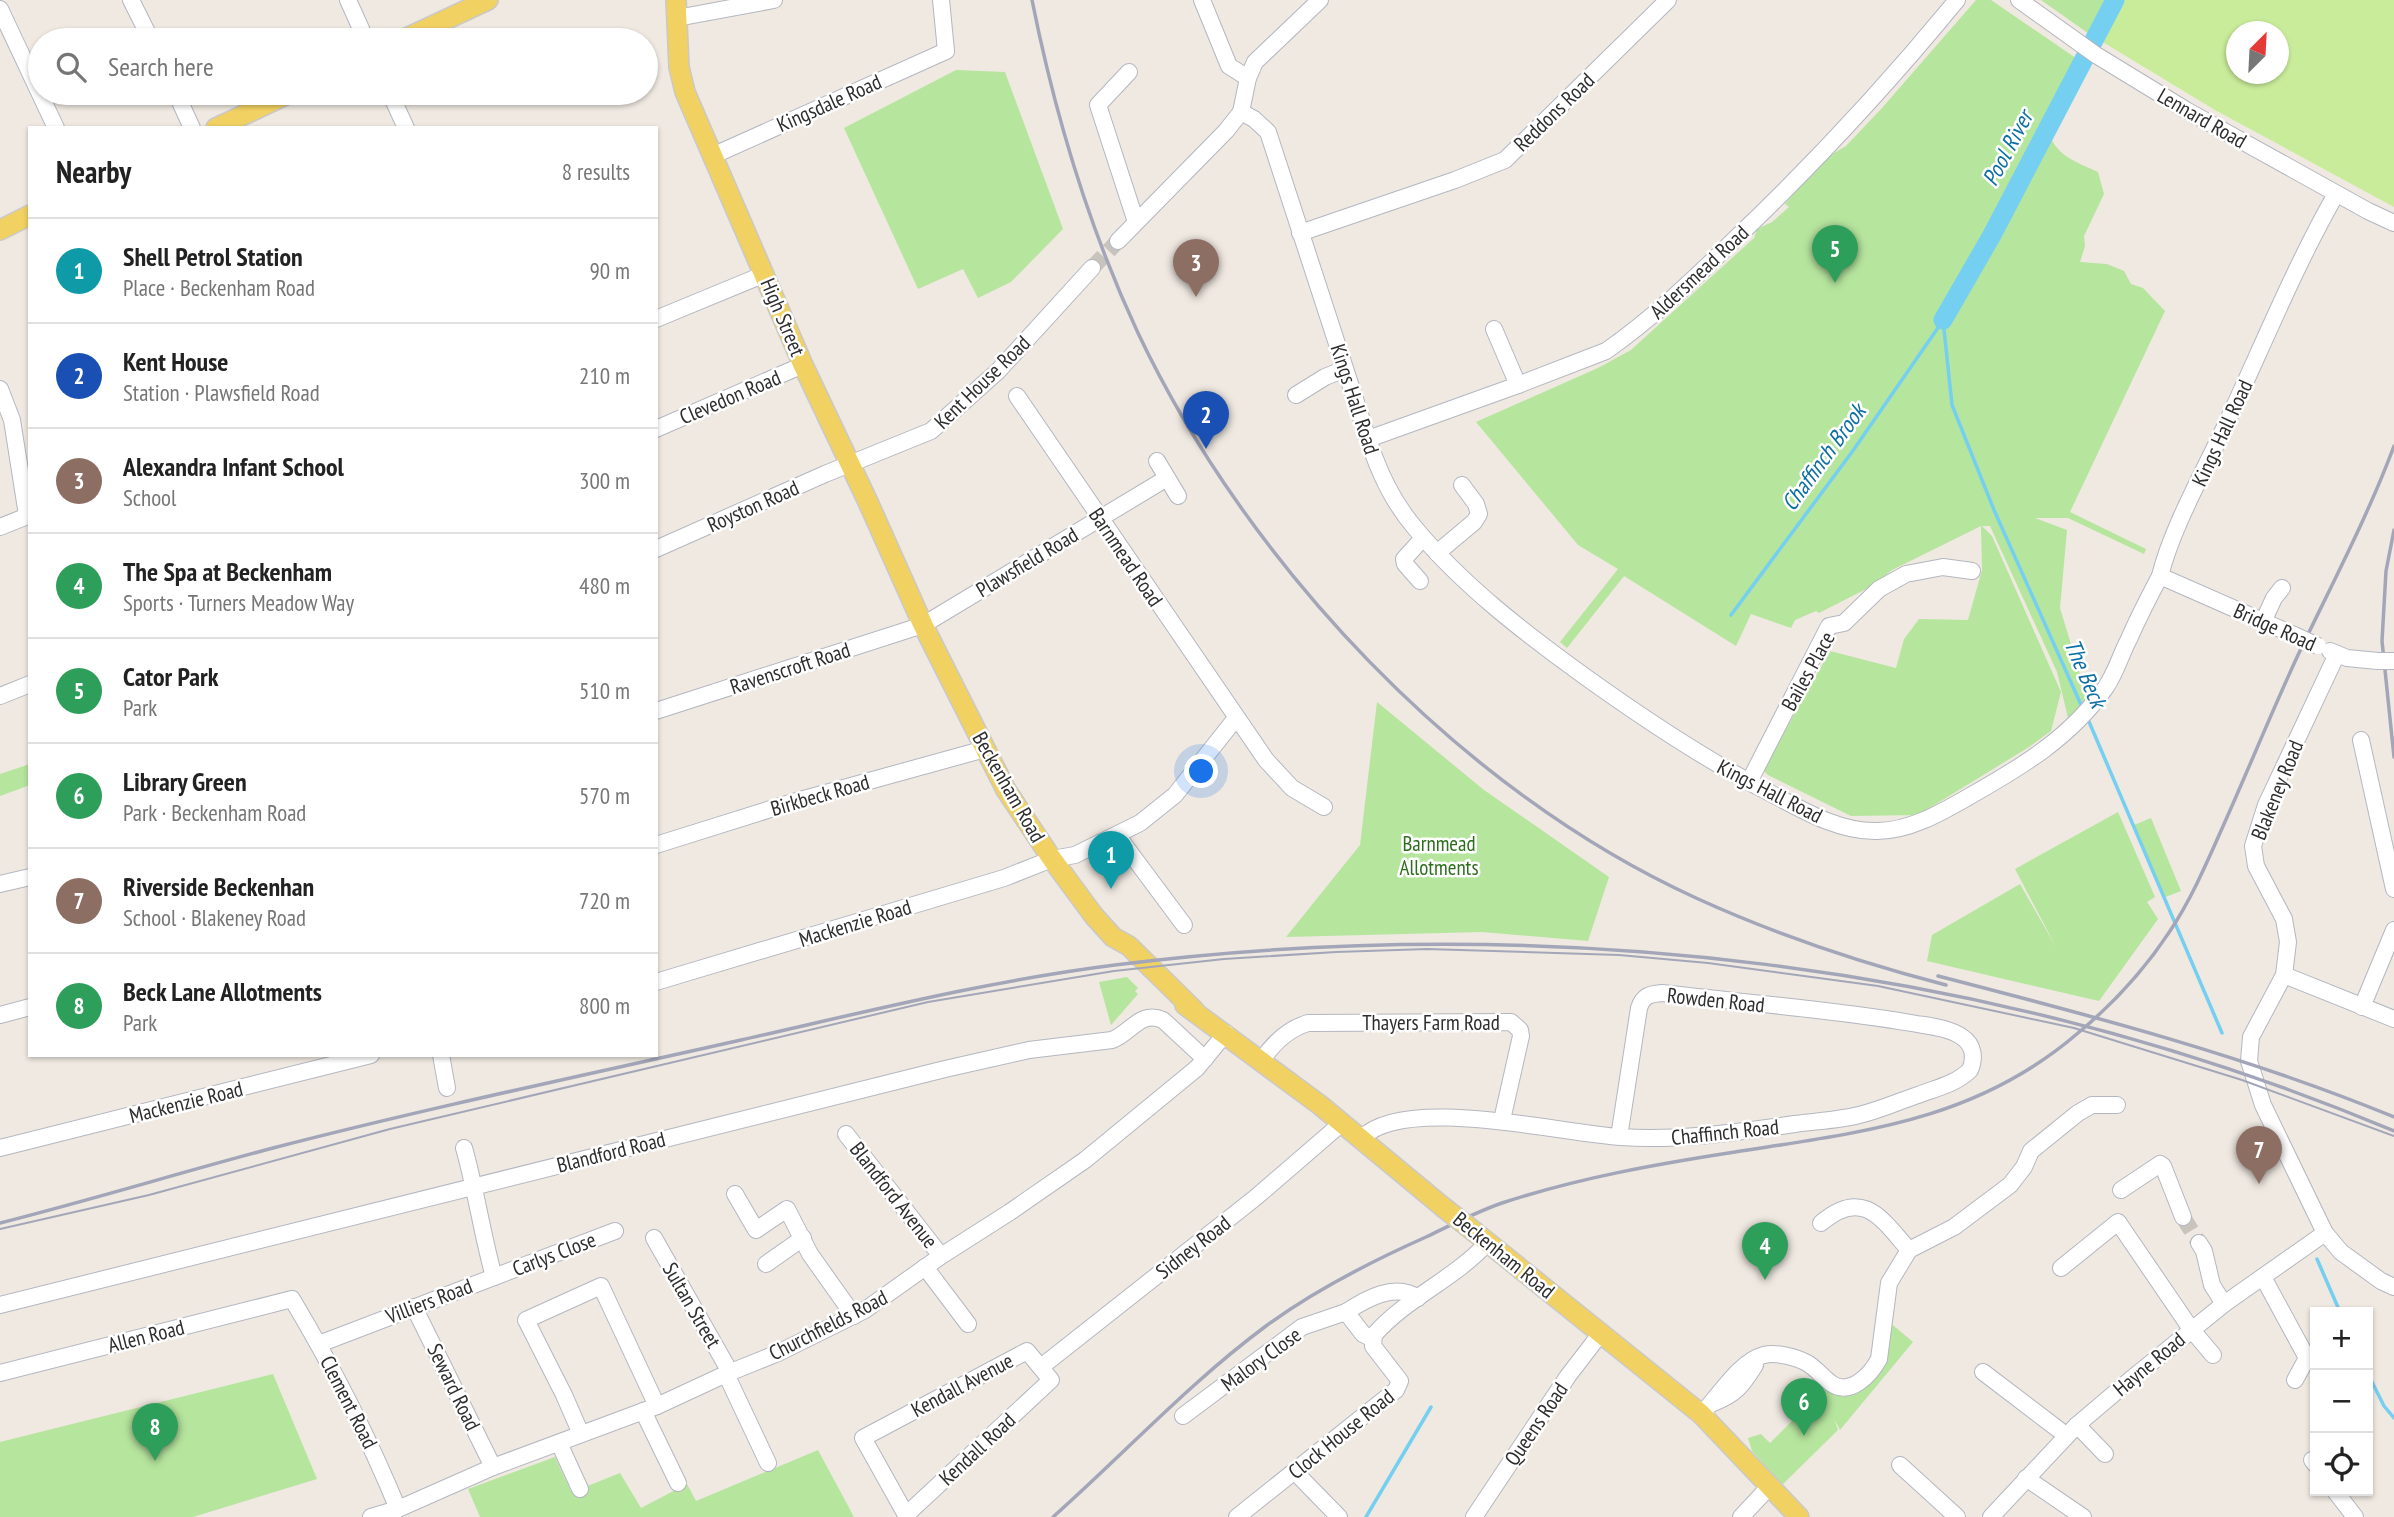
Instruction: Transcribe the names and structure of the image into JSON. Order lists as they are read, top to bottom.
{
  "streets": {
    "main road": ["High Street", "Beckenham Road"],
    "street": [
      "Kingsdale Road",
      "Reddons Road",
      "Lennard Road",
      "Aldersmead Road",
      "Kent House Road",
      "Clevedon Road",
      "Kings Hall Road",
      "Royston Road",
      "Barnmead Road",
      "Plawsfield Road",
      "Bridge Road",
      "Ravenscroft Road",
      "Bailes Place",
      "Blakeney Road",
      "Birkbeck Road",
      "Mackenzie Road",
      "Rowden Road",
      "Thayers Farm Road",
      "Chaffinch Road",
      "Blandford Road",
      "Blandford Avenue",
      "Sidney Road",
      "Carlys Close",
      "Villiers Road",
      "Sultan Street",
      "Churchfields Road",
      "Allen Road",
      "Malory Close",
      "Hayne Road",
      "Kendall Avenue",
      "Seward Road",
      "Clement Road",
      "Queens Road",
      "Clock House Road",
      "Kendall Road"
    ]
  },
  "crossings": [
    ["Kingsdale Road", "High Street"],
    ["Reddons Road", "Kings Hall Road"],
    ["Lennard Road", "Kings Hall Road"],
    ["Aldersmead Road", "Kings Hall Road"],
    ["High Street", "Kent House Road"],
    ["High Street", "Clevedon Road"],
    ["High Street", "Royston Road"],
    ["High Street", "Plawsfield Road"],
    ["High Street", "Ravenscroft Road"],
    ["High Street", "Beckenham Road"],
    ["Kent House Road", "Royston Road"],
    ["Kings Hall Road", "Bridge Road"],
    ["Kings Hall Road", "Bailes Place"],
    ["Barnmead Road", "Plawsfield Road"],
    ["Plawsfield Road", "Ravenscroft Road"],
    ["Plawsfield Road", "Beckenham Road"],
    ["Bridge Road", "Blakeney Road"],
    ["Ravenscroft Road", "Beckenham Road"],
    ["Beckenham Road", "Birkbeck Road"],
    ["Beckenham Road", "Mackenzie Road"],
    ["Beckenham Road", "Thayers Farm Road"],
    ["Beckenham Road", "Chaffinch Road"],
    ["Beckenham Road", "Sidney Road"],
    ["Beckenham Road", "Churchfields Road"],
    ["Beckenham Road", "Queens Road"],
    ["Blakeney Road", "Hayne Road"],
    ["Rowden Road", "Chaffinch Road"],
    ["Thayers Farm Road", "Chaffinch Road"],
    ["Blandford Road", "Villiers Road"],
    ["Blandford Road", "Churchfields Road"],
    ["Blandford Avenue", "Churchfields Road"],
    ["Sidney Road", "Kendall Avenue"],
    ["Sidney Road", "Kendall Road"],
    ["Carlys Close", "Villiers Road"],
    ["Villiers Road", "Seward Road"],
    ["Villiers Road", "Clement Road"],
    ["Sultan Street", "Churchfields Road"],
    ["Churchfields Road", "Seward Road"],
    ["Churchfields Road", "Clement Road"],
    ["Allen Road", "Clement Road"],
    ["Malory Close", "Clock House Road"],
    ["Kendall Avenue", "Kendall Road"]
  ],
  "water": ["Pool River", "Chaffinch Brook", "The Beck"],
  "parks": ["Barnmead Allotments"],
  "north": "top right",
  "page": {
    "search": "Search here",
    "heading": ["Nearby", "8 results"],
    "list": [
      {
        "mark": "1",
        "name": "Shell Petrol Station",
        "note": "Place · Beckenham Road",
        "value": "90 m"
      },
      {
        "mark": "2",
        "name": "Kent House",
        "note": "Station · Plawsfield Road",
        "value": "210 m"
      },
      {
        "mark": "3",
        "name": "Alexandra Infant School",
        "note": "School",
        "value": "300 m"
      },
      {
        "mark": "4",
        "name": "The Spa at Beckenham",
        "note": "Sports · Turners Meadow Way",
        "value": "480 m"
      },
      {
        "mark": "5",
        "name": "Cator Park",
        "note": "Park",
        "value": "510 m"
      },
      {
        "mark": "6",
        "name": "Library Green",
        "note": "Park · Beckenham Road",
        "value": "570 m"
      },
      {
        "mark": "7",
        "name": "Riverside Beckenhan",
        "note": "School · Blakeney Road",
        "value": "720 m"
      },
      {
        "mark": "8",
        "name": "Beck Lane Allotments",
        "note": "Park",
        "value": "800 m"
      }
    ],
    "pins": [
      "5",
      "3",
      "2",
      "1",
      "7",
      "4",
      "6",
      "8"
    ],
    "map_buttons": ["+", "−"]
  }
}
